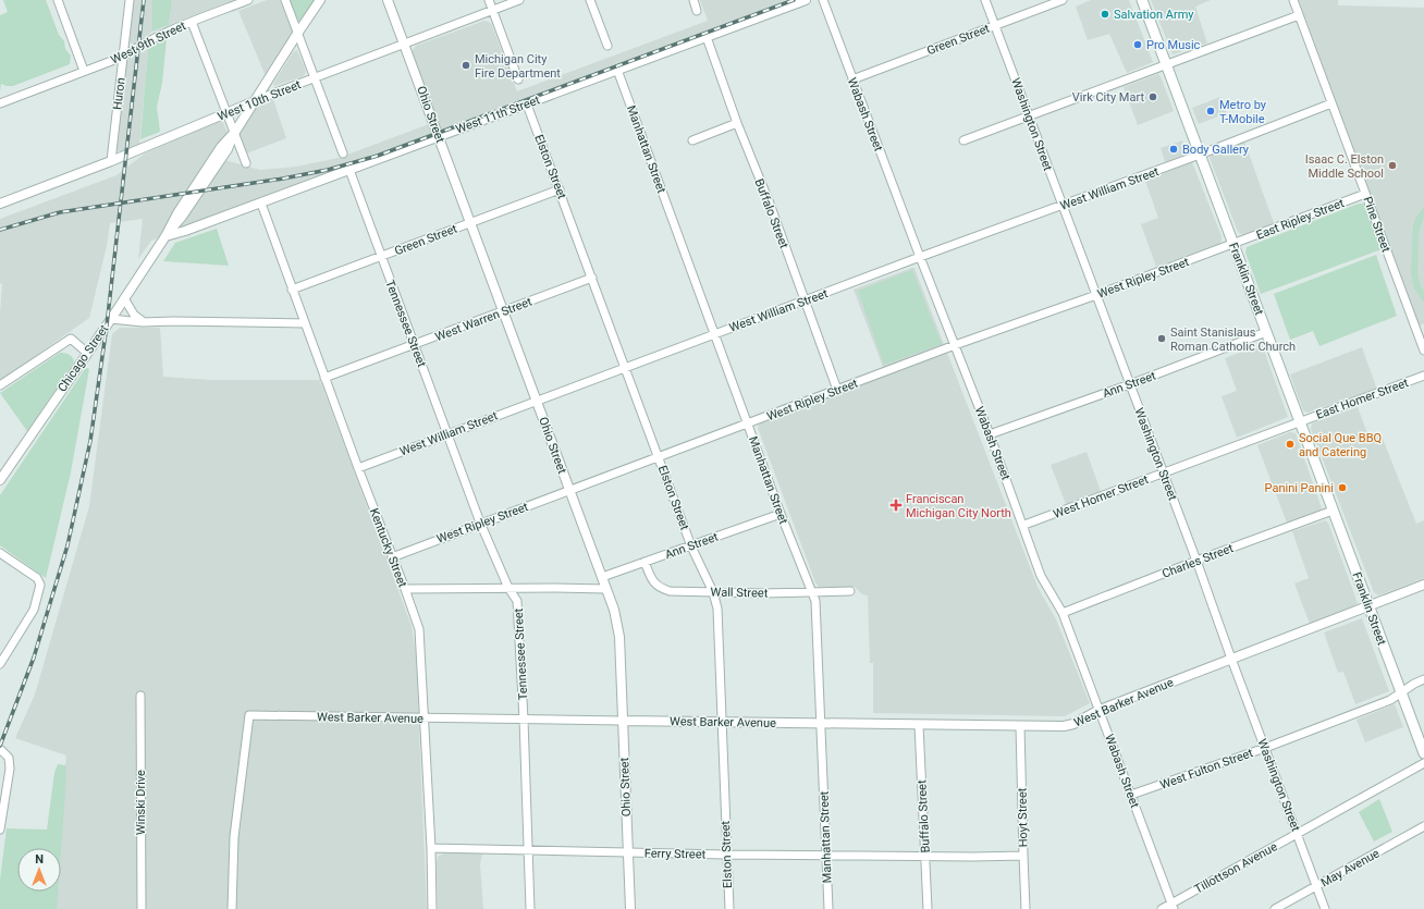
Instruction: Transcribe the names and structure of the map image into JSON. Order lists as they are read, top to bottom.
{
  "streets": {
    "main road": ["Franklin Street"],
    "street": [
      "Green Street",
      "West 9th Street",
      "Huron",
      "West 10th Street",
      "Ohio Street",
      "West 11th Street",
      "Wabash Street",
      "Washington Street",
      "Manhattan Street",
      "Elston Street",
      "West William Street",
      "Buffalo Street",
      "East Ripley Street",
      "Pine Street",
      "West Ripley Street",
      "West Warren Street",
      "Tennessee Street",
      "Chicago Street",
      "Ann Street",
      "East Homer Street",
      "West Homer Street",
      "Kentucky Street",
      "Charles Street",
      "Wall Street",
      "West Barker Avenue",
      "West Fulton Street",
      "Winski Drive",
      "Hoyt Street",
      "Ferry Street",
      "Tillottson Avenue",
      "May Avenue"
    ]
  },
  "crossings": [
    ["Green Street", "Ohio Street"],
    ["Green Street", "Wabash Street"],
    ["Green Street", "Washington Street"],
    ["Green Street", "Elston Street"],
    ["Green Street", "Tennessee Street"],
    ["Green Street", "Kentucky Street"],
    ["West 9th Street", "Huron"],
    ["Huron", "West 10th Street"],
    ["West 10th Street", "Ohio Street"],
    ["West 10th Street", "Chicago Street"],
    ["Ohio Street", "West 11th Street"],
    ["Ohio Street", "West William Street"],
    ["Ohio Street", "West Ripley Street"],
    ["Ohio Street", "West Warren Street"],
    ["Ohio Street", "Ann Street"],
    ["Ohio Street", "West Barker Avenue"],
    ["Ohio Street", "Ferry Street"],
    ["West 11th Street", "Manhattan Street"],
    ["West 11th Street", "Elston Street"],
    ["West 11th Street", "Buffalo Street"],
    ["West 11th Street", "Tennessee Street"],
    ["West 11th Street", "Chicago Street"],
    ["West 11th Street", "Kentucky Street"],
    ["Wabash Street", "West William Street"],
    ["Wabash Street", "West Ripley Street"],
    ["Wabash Street", "Ann Street"],
    ["Wabash Street", "West Homer Street"],
    ["Wabash Street", "Charles Street"],
    ["Wabash Street", "West Barker Avenue"],
    ["Wabash Street", "West Fulton Street"],
    ["Wabash Street", "Tillottson Avenue"],
    ["Washington Street", "West William Street"],
    ["Washington Street", "West Ripley Street"],
    ["Washington Street", "Ann Street"],
    ["Washington Street", "West Homer Street"],
    ["Washington Street", "Charles Street"],
    ["Washington Street", "West Barker Avenue"],
    ["Washington Street", "West Fulton Street"],
    ["Washington Street", "Tillottson Avenue"],
    ["Washington Street", "May Avenue"],
    ["Manhattan Street", "West William Street"],
    ["Manhattan Street", "West Ripley Street"],
    ["Manhattan Street", "Ann Street"],
    ["Manhattan Street", "Wall Street"],
    ["Manhattan Street", "West Barker Avenue"],
    ["Manhattan Street", "Ferry Street"],
    ["Elston Street", "West William Street"],
    ["Elston Street", "West Ripley Street"],
    ["Elston Street", "West Warren Street"],
    ["Elston Street", "Ann Street"],
    ["Elston Street", "Wall Street"],
    ["Elston Street", "West Barker Avenue"],
    ["Elston Street", "Ferry Street"],
    ["West William Street", "Buffalo Street"],
    ["West William Street", "Pine Street"],
    ["West William Street", "Franklin Street"],
    ["West William Street", "Tennessee Street"],
    ["West William Street", "Kentucky Street"],
    ["Buffalo Street", "West Ripley Street"],
    ["Buffalo Street", "West Barker Avenue"],
    ["Buffalo Street", "Ferry Street"],
    ["East Ripley Street", "Pine Street"],
    ["East Ripley Street", "West Ripley Street"],
    ["East Ripley Street", "Franklin Street"],
    ["West Ripley Street", "Franklin Street"],
    ["West Ripley Street", "Tennessee Street"],
    ["West Ripley Street", "Kentucky Street"],
    ["Franklin Street", "Ann Street"],
    ["Franklin Street", "East Homer Street"],
    ["Franklin Street", "West Homer Street"],
    ["Franklin Street", "Charles Street"],
    ["Franklin Street", "West Barker Avenue"],
    ["Franklin Street", "West Fulton Street"],
    ["West Warren Street", "Tennessee Street"],
    ["West Warren Street", "Kentucky Street"],
    ["Tennessee Street", "West Barker Avenue"],
    ["Tennessee Street", "Ferry Street"],
    ["Ann Street", "Wall Street"],
    ["East Homer Street", "West Homer Street"],
    ["Kentucky Street", "West Barker Avenue"],
    ["Kentucky Street", "Ferry Street"],
    ["West Barker Avenue", "Hoyt Street"],
    ["Hoyt Street", "Ferry Street"]
  ],
  "places": {
    "other": [
      "Salvation Army",
      "Pro Music",
      "Michigan City Fire Department",
      "Virk City Mart",
      "Metro by T-Mobile",
      "Body Gallery",
      "Isaac C. Elston Middle School",
      "Saint Stanislaus Roman Catholic Church",
      "Social Que BBQ and Catering",
      "Panini Panini"
    ],
    "health": ["Franciscan Michigan City North"]
  },
  "north": "top"
}
